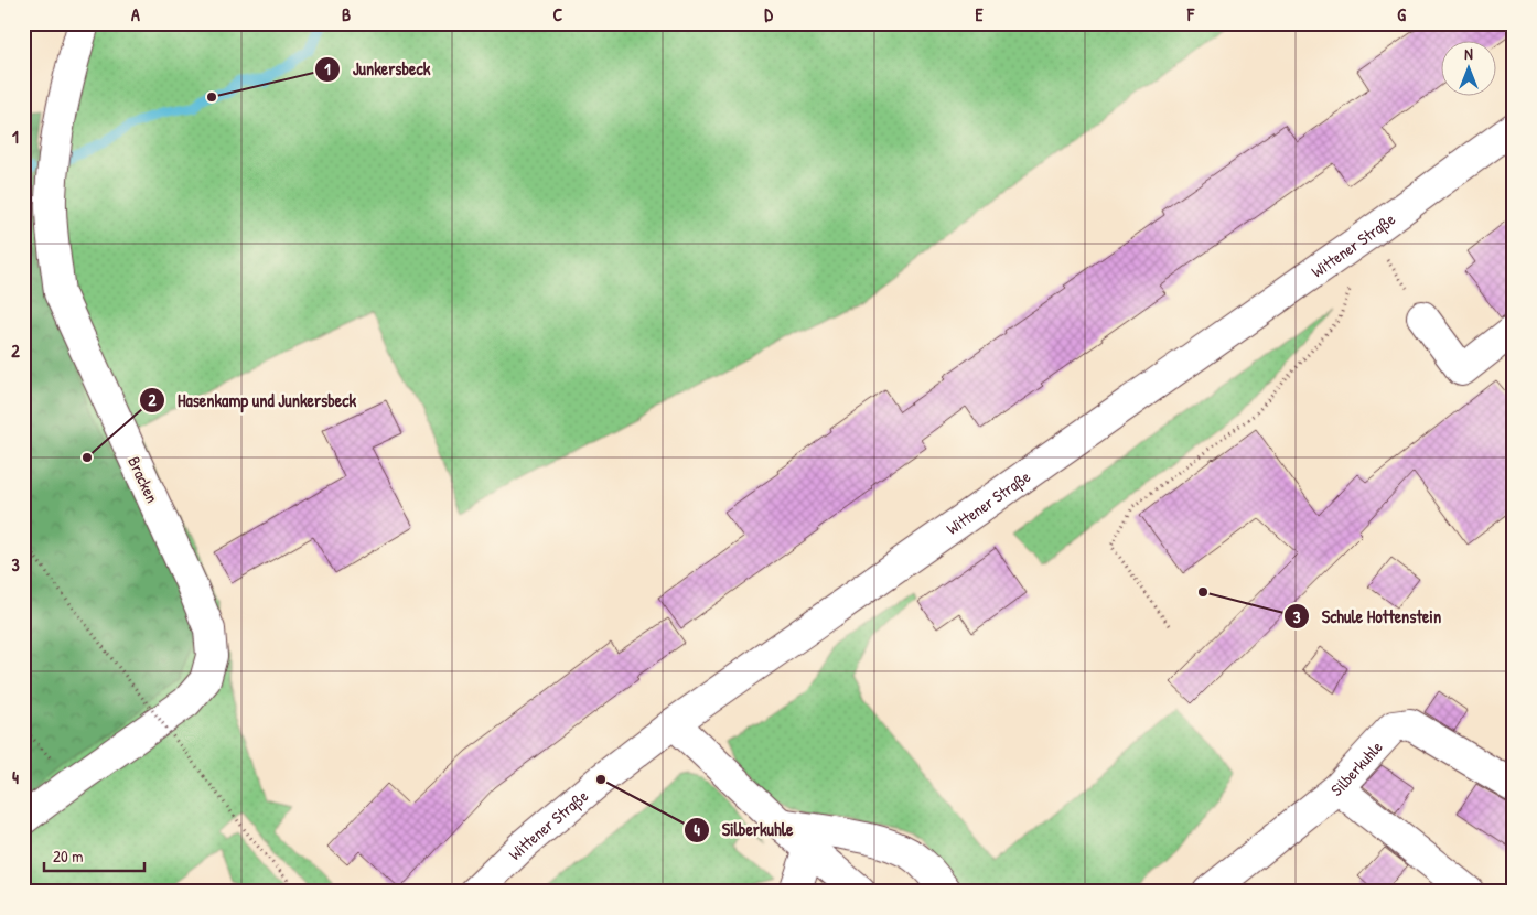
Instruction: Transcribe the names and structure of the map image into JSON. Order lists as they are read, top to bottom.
{
  "streets": {
    "street": ["Wittener Straße", "Bracken", "Silberkuhle"]
  },
  "places": [
    "Junkersbeck",
    "Hasenkamp und Junkersbeck",
    "Schule Hottenstein",
    "Silberkuhle"
  ],
  "scale_bar": "20 m",
  "north": "top",
  "grid": {
    "columns": [
      "A",
      "B",
      "C",
      "D",
      "E",
      "F",
      "G"
    ],
    "rows": [
      "1",
      "2",
      "3",
      "4"
    ]
  }
}
